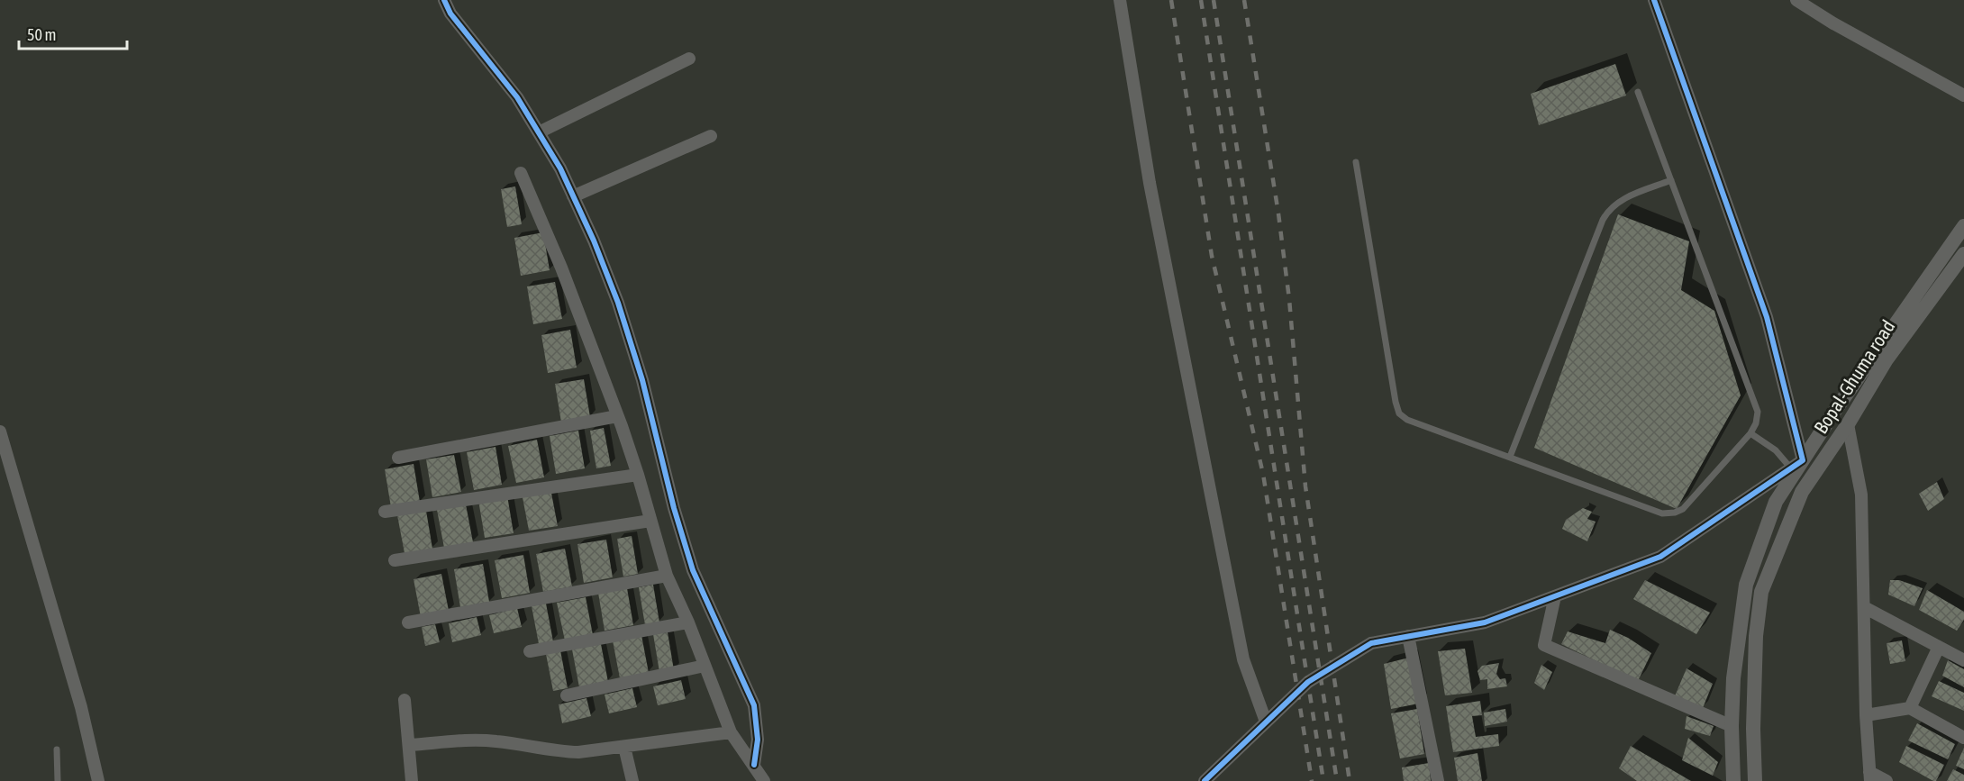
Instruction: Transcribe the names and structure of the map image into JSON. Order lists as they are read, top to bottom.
{
  "streets": {
    "street": ["Bopal-Ghuma road"]
  },
  "scale_bar": "50 m"
}
